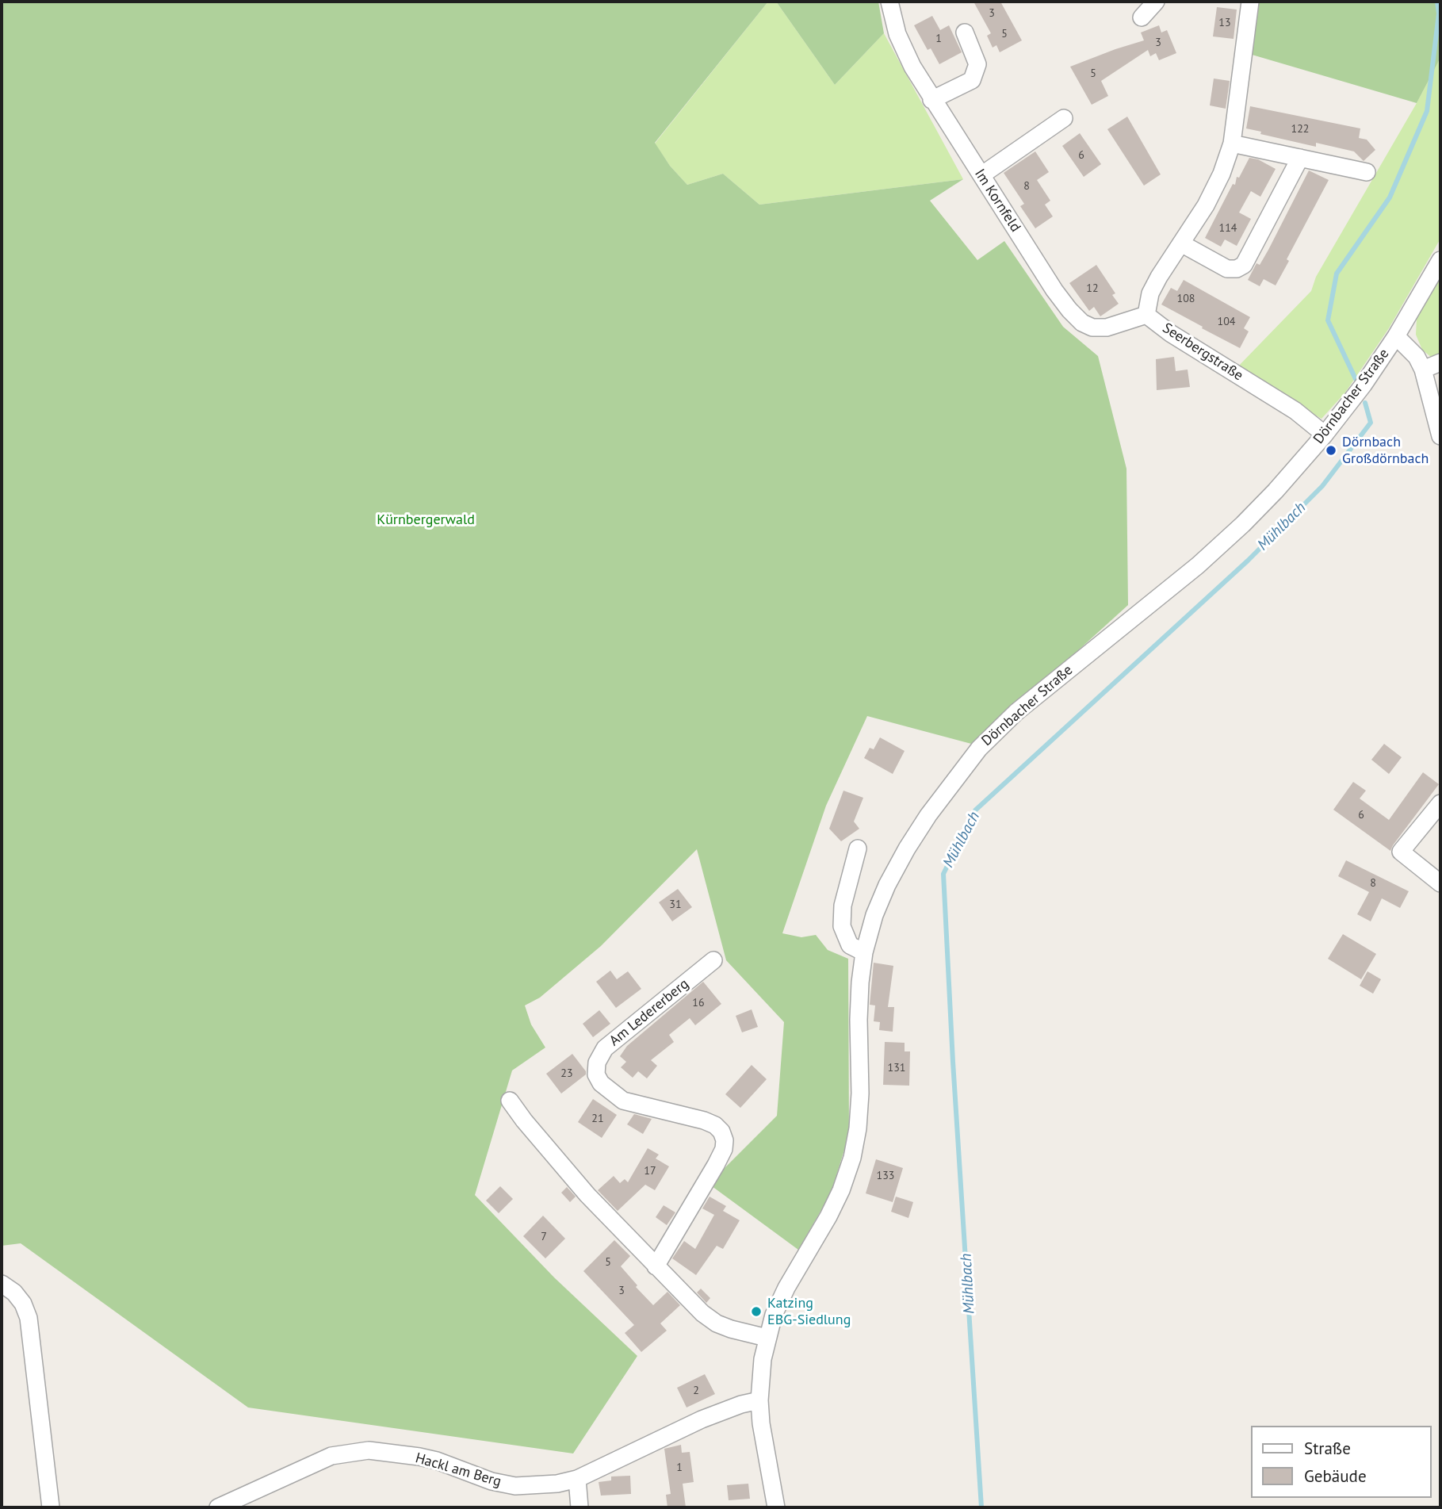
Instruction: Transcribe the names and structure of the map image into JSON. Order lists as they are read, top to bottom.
{
  "streets": {
    "street": [
      "Im Kornfeld",
      "Seerbergstraße",
      "Dörnbacher Straße",
      "Am Ledererberg",
      "Hackl am Berg"
    ]
  },
  "crossings": [
    ["Im Kornfeld", "Seerbergstraße"],
    ["Seerbergstraße", "Dörnbacher Straße"],
    ["Dörnbacher Straße", "Hackl am Berg"]
  ],
  "water": ["Mühlbach"],
  "parks": ["Kürnbergerwald"],
  "places": ["Dörnbach Großdörnbach", "Katzing EBG-Siedlung"],
  "house_numbers": [
    "3",
    "13",
    "5",
    "1",
    "3",
    "5",
    "122",
    "6",
    "8",
    "114",
    "12",
    "108",
    "104",
    "6",
    "8",
    "31",
    "16",
    "131",
    "23",
    "21",
    "17",
    "133",
    "7",
    "5",
    "3",
    "2",
    "1"
  ],
  "legend": ["Straße", "Gebäude"]
}
